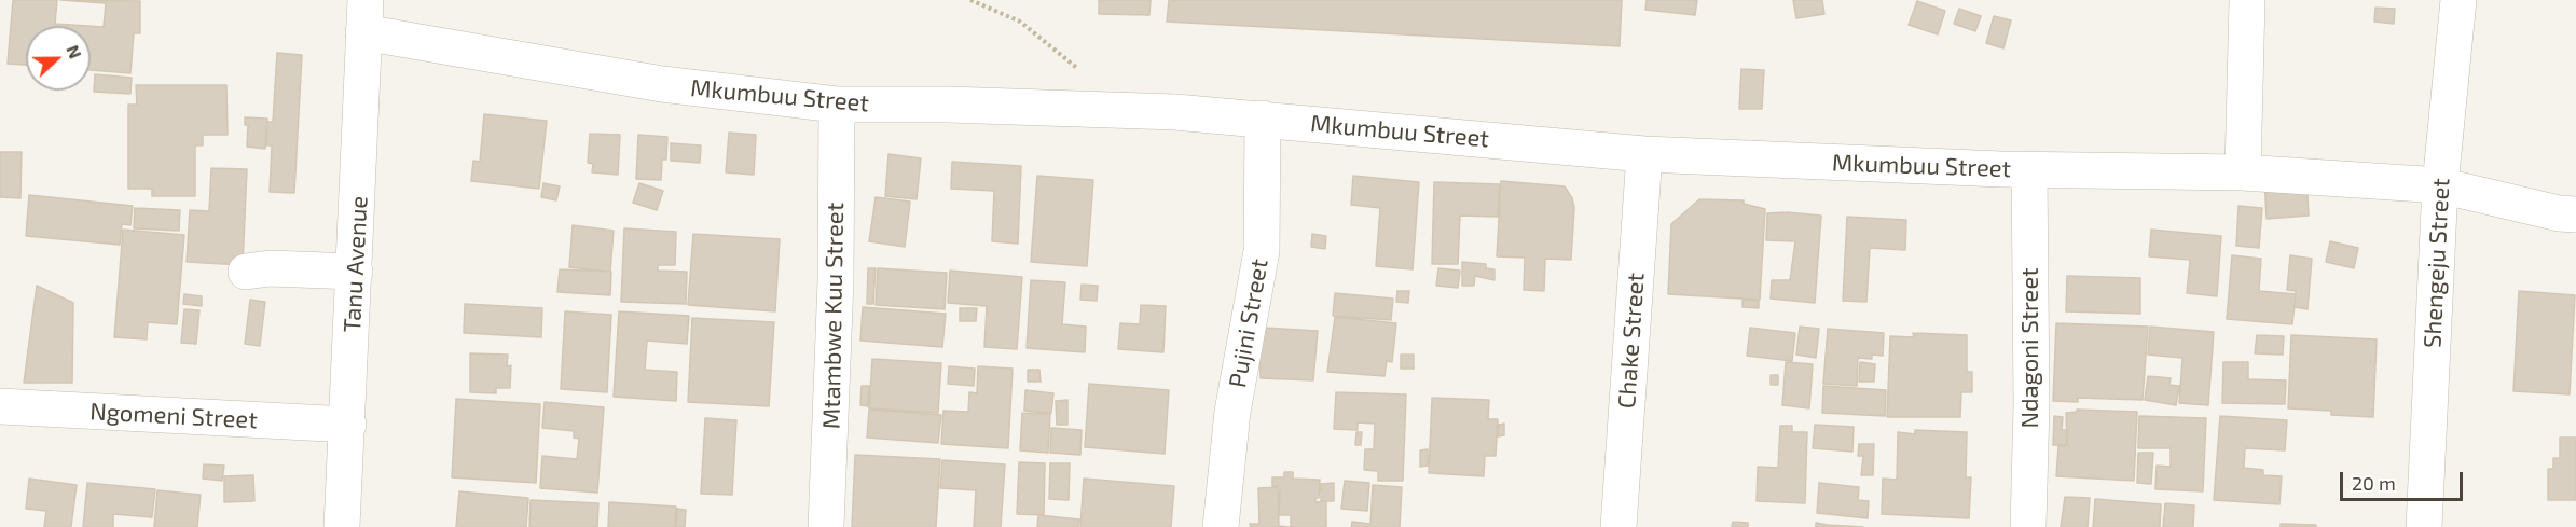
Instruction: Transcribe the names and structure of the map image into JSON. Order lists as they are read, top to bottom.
{
  "streets": {
    "street": [
      "Mkumbuu Street",
      "Shengeju Street",
      "Tanu Avenue",
      "Mtambwe Kuu Street",
      "Pujini Street",
      "Chake Street",
      "Ndagoni Street",
      "Ngomeni Street"
    ]
  },
  "crossings": [
    ["Mkumbuu Street", "Shengeju Street"],
    ["Mkumbuu Street", "Tanu Avenue"],
    ["Mkumbuu Street", "Mtambwe Kuu Street"],
    ["Mkumbuu Street", "Pujini Street"],
    ["Mkumbuu Street", "Chake Street"],
    ["Mkumbuu Street", "Ndagoni Street"],
    ["Tanu Avenue", "Ngomeni Street"]
  ],
  "scale_bar": "20 m",
  "north": "right"
}
